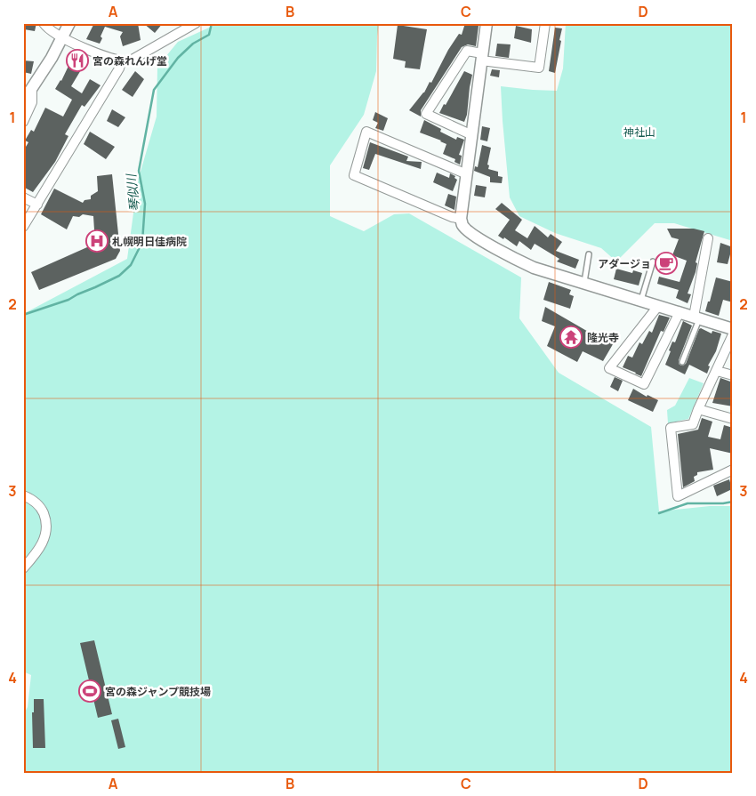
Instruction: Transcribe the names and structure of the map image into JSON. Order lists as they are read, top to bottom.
{
  "water": ["琴似川"],
  "parks": ["神社山"],
  "places": {
    "restaurant": ["宮の森れんげ堂"],
    "hospital": ["札幌明日佳病院"],
    "cafe": ["アダージョ"],
    "temple": ["隆光寺"],
    "sports": ["宮の森ジャンプ競技場"]
  },
  "grid": {
    "columns": [
      "A",
      "B",
      "C",
      "D"
    ],
    "rows": [
      "1",
      "2",
      "3",
      "4"
    ]
  }
}
